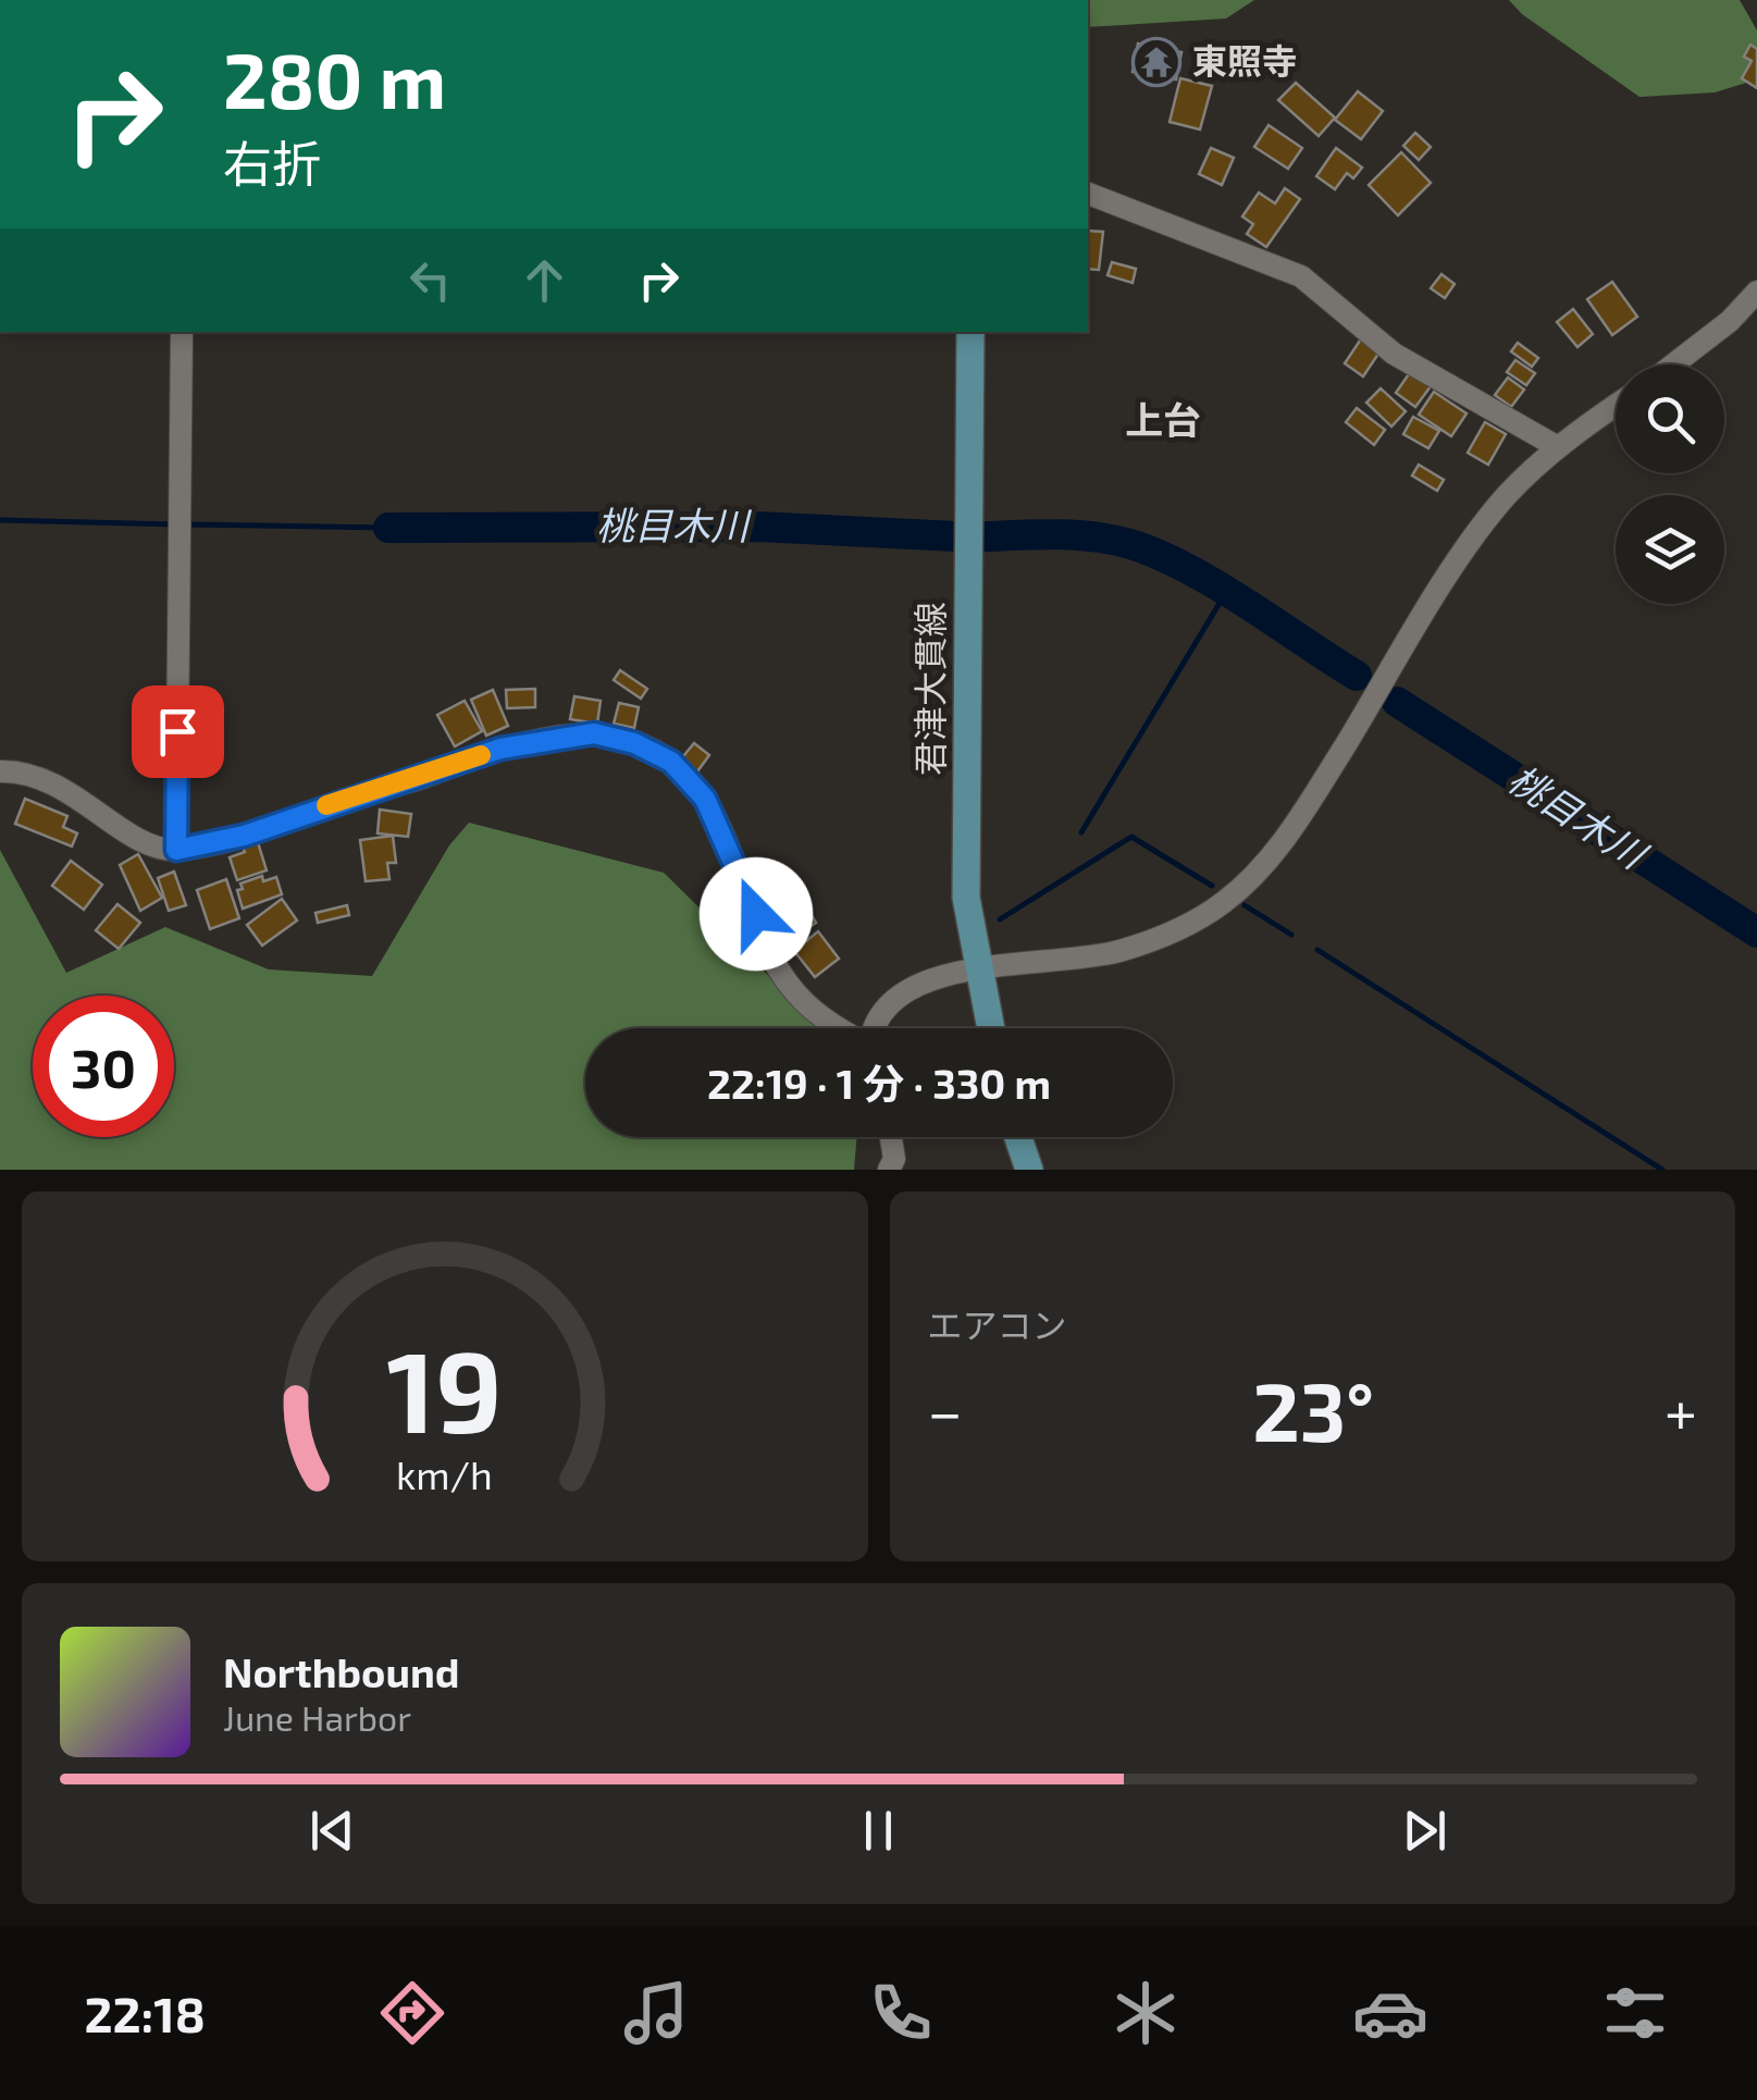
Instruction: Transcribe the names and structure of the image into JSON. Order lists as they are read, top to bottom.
{
  "streets": {
    "main road": ["君津大貫線"]
  },
  "districts": ["上台"],
  "water": ["桃目木川"],
  "places": {
    "temple": ["東照寺"]
  },
  "page": {
    "turn": ["280 m", "右折"],
    "limit": "30",
    "trip": "22:19 · 1 分 · 330 m",
    "tile": "エアコン",
    "heat": ["−", "23°", "+"],
    "song": ["Northbound", "June Harbor"],
    "tabs": "22:18",
    "gauge": ["19", "km/h"]
  }
}
